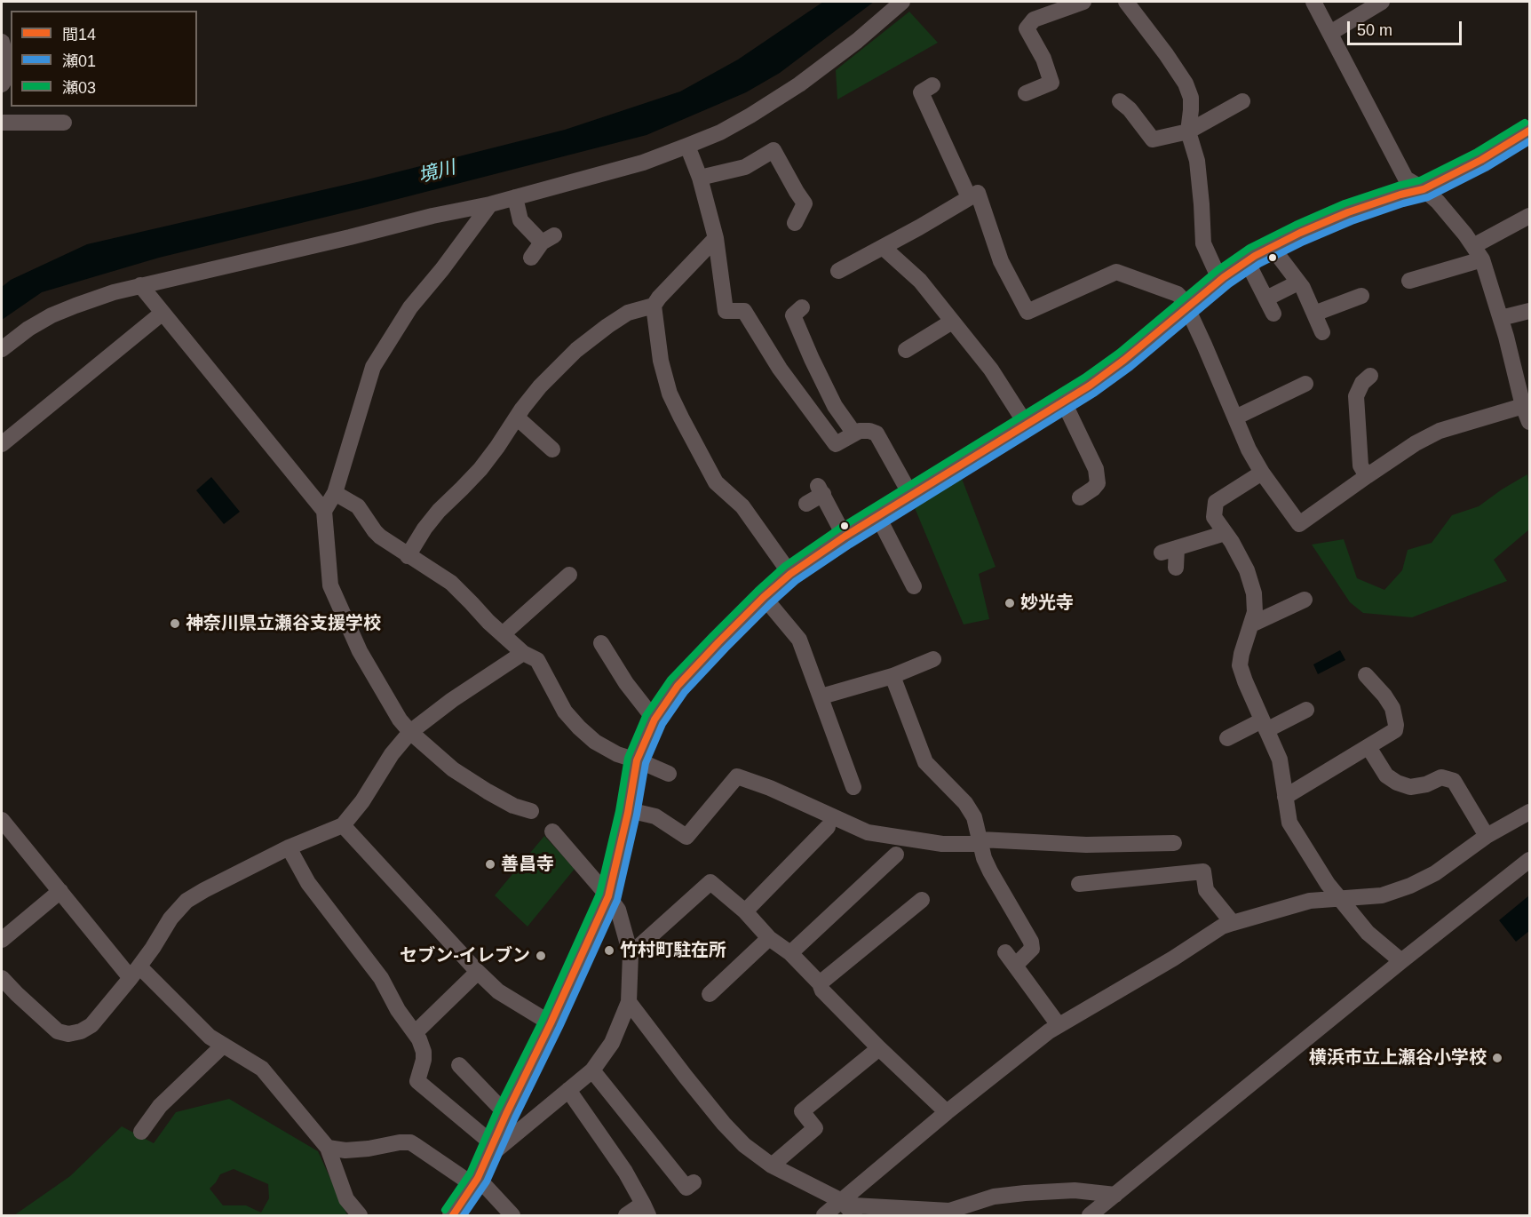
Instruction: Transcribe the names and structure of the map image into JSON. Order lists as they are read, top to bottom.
{
  "water": ["境川"],
  "places": [
    "妙光寺",
    "神奈川県立瀬谷支援学校",
    "善昌寺",
    "竹村町駐在所",
    "セブン-イレブン",
    "横浜市立上瀬谷小学校"
  ],
  "lines": ["transit line 瀬03", "transit line 間14", "transit line 瀬01"],
  "legend": ["間14", "瀬01", "瀬03"],
  "scale_bar": "50 m"
}
